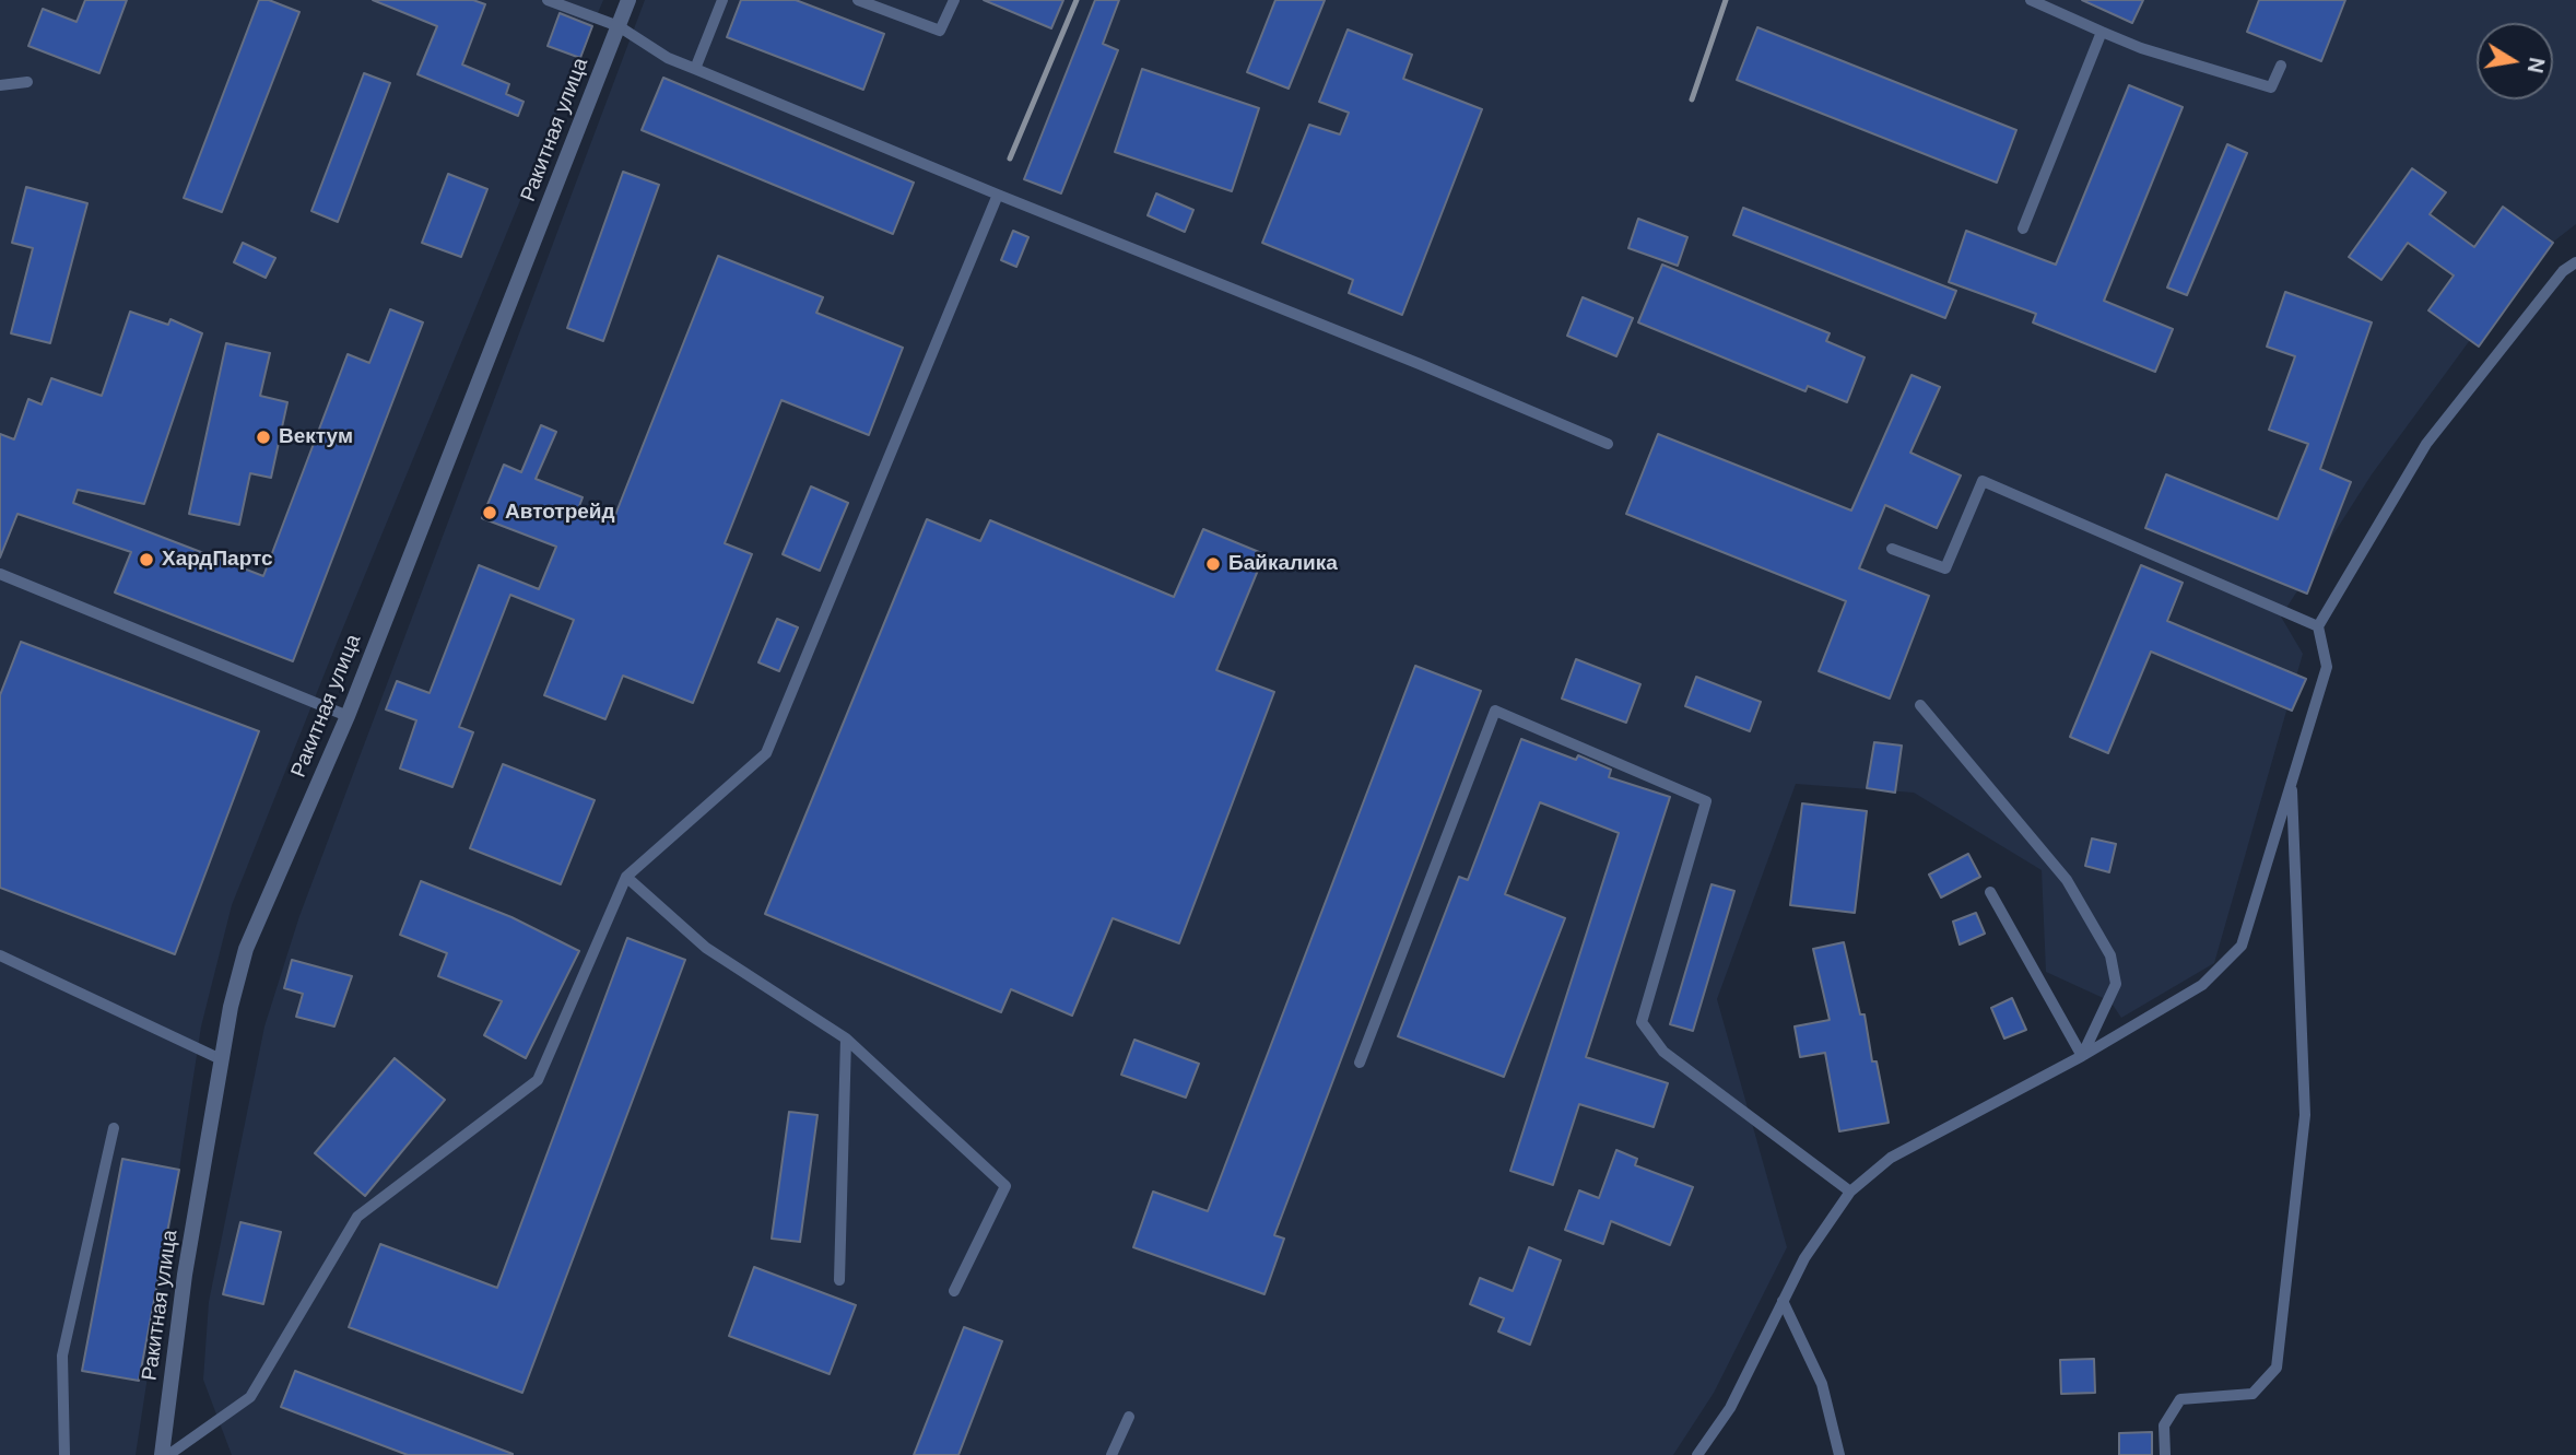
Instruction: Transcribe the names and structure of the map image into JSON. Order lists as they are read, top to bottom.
{
  "streets": {
    "street": ["Ракитная улица"]
  },
  "places": [
    "Вектум",
    "Автотрейд",
    "ХардПартс",
    "Байкалика"
  ],
  "north": "right"
}
